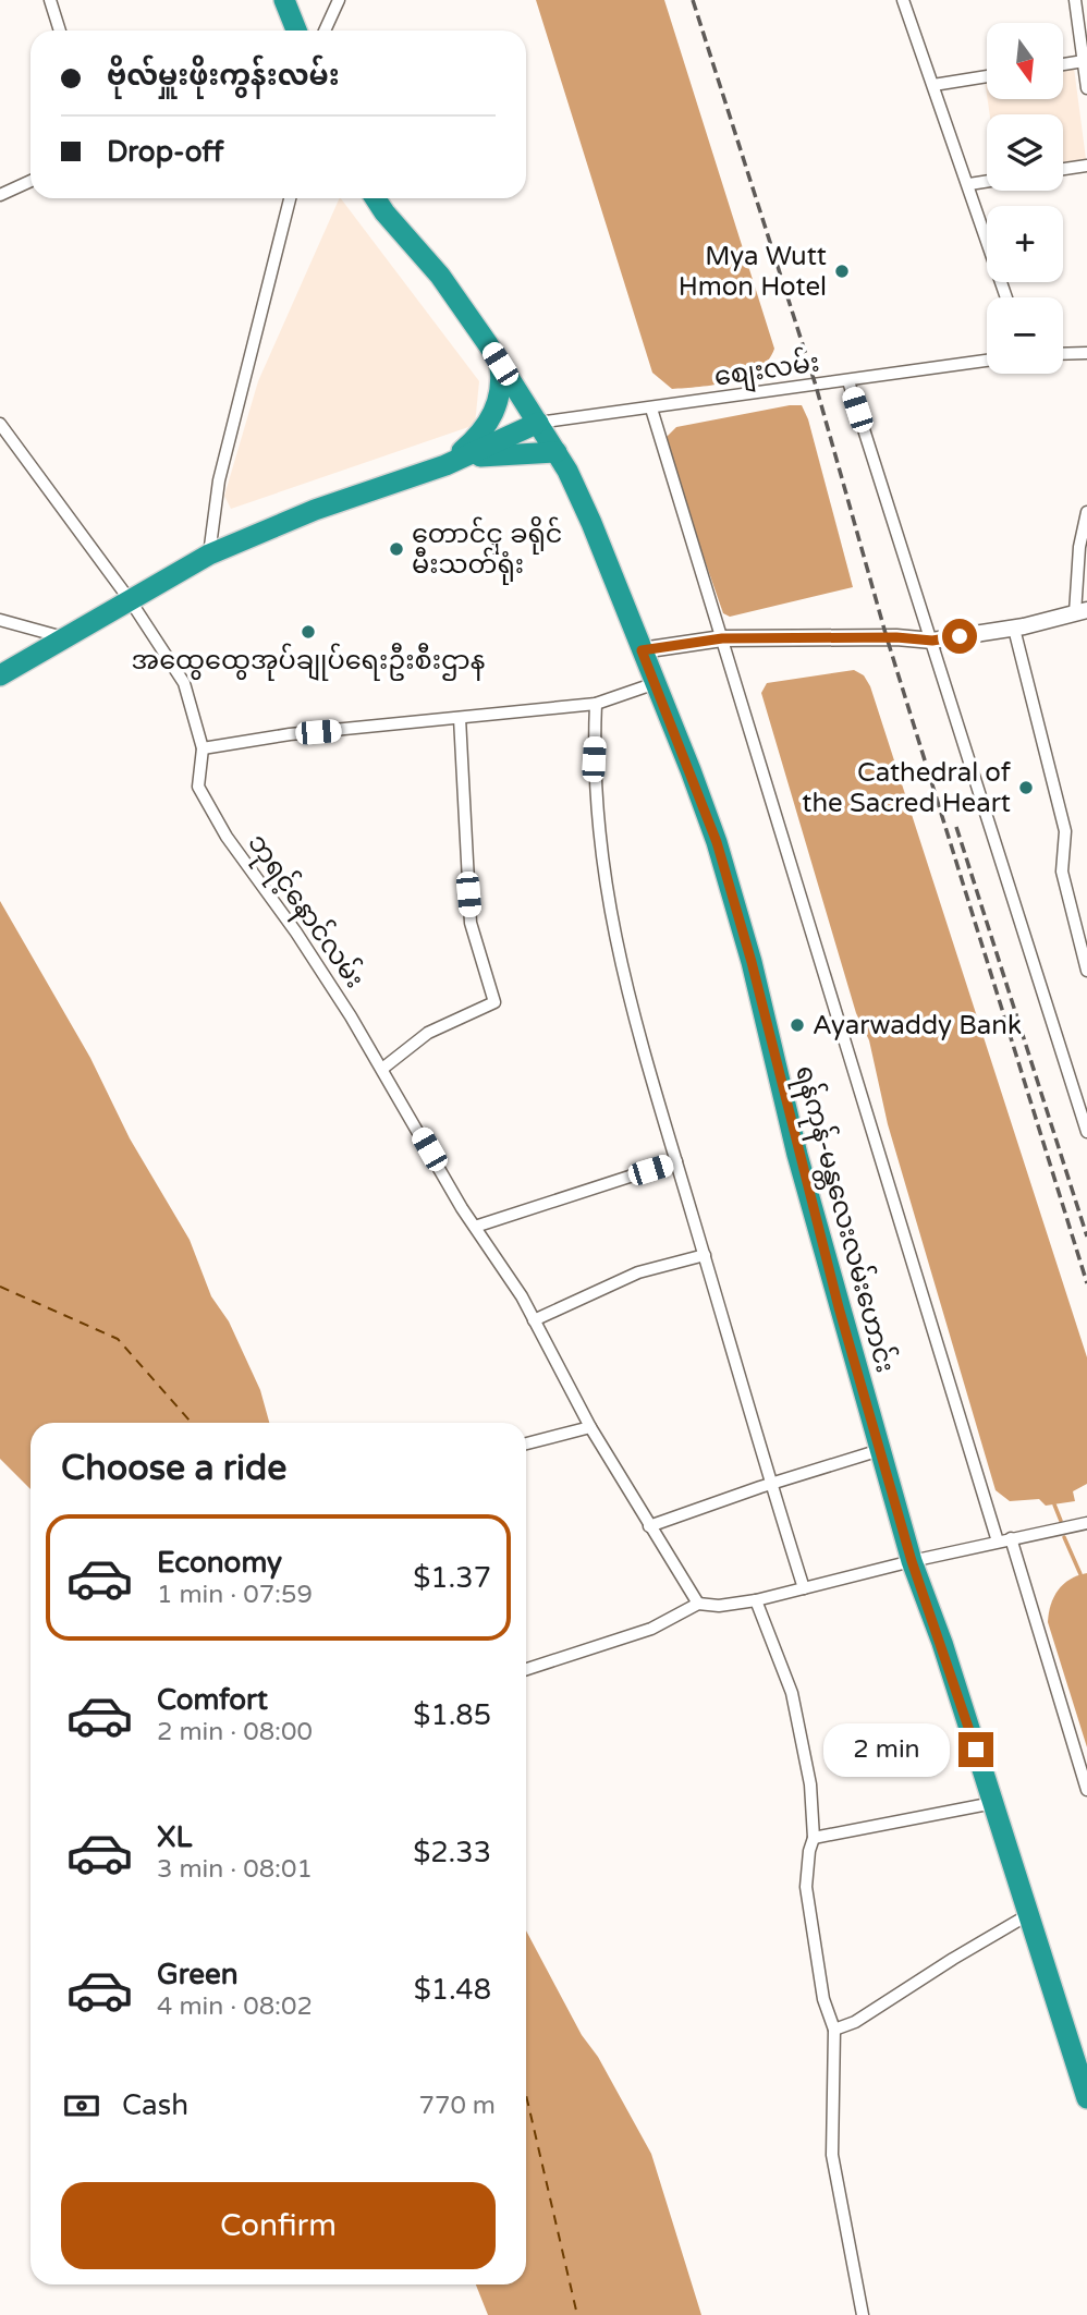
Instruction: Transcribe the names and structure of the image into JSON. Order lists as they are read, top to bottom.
{
  "streets": {
    "highway": ["ရန်ကုန်-မန္တလေးလမ်းဟောင်း"],
    "street": ["စျေးလမ်း", "ဘုရင့်နောင်လမ်း"]
  },
  "crossings": [
    ["စျေးလမ်း", "ရန်ကုန်-မန္တလေးလမ်းဟောင်း"]
  ],
  "places": [
    "Mya Wutt Hmon Hotel",
    "တောင်ငူ ခရိုင် မီးသတ်ရုံး",
    "အထွေထွေအုပ်ချုပ်ရေးဦးစီးဌာန",
    "Cathedral of the Sacred Heart",
    "Ayarwaddy Bank"
  ],
  "north": "bottom",
  "page": {
    "map_buttons": ["+", "−"],
    "banner": ["ဗိုလ်မှူးဖိုးကွန်းလမ်း", "Drop-off"],
    "heading": "Choose a ride",
    "list": [
      {
        "name": "Economy",
        "note": "1 min · 07:59",
        "value": "$1.37"
      },
      {
        "name": "Comfort",
        "note": "2 min · 08:00",
        "value": "$1.85"
      },
      {
        "name": "XL",
        "note": "3 min · 08:01",
        "value": "$2.33"
      },
      {
        "name": "Green",
        "note": "4 min · 08:02",
        "value": "$1.48"
      }
    ],
    "bubble": "2 min",
    "pay": ["Cash", "770 m"],
    "buttons": "Confirm"
  }
}
